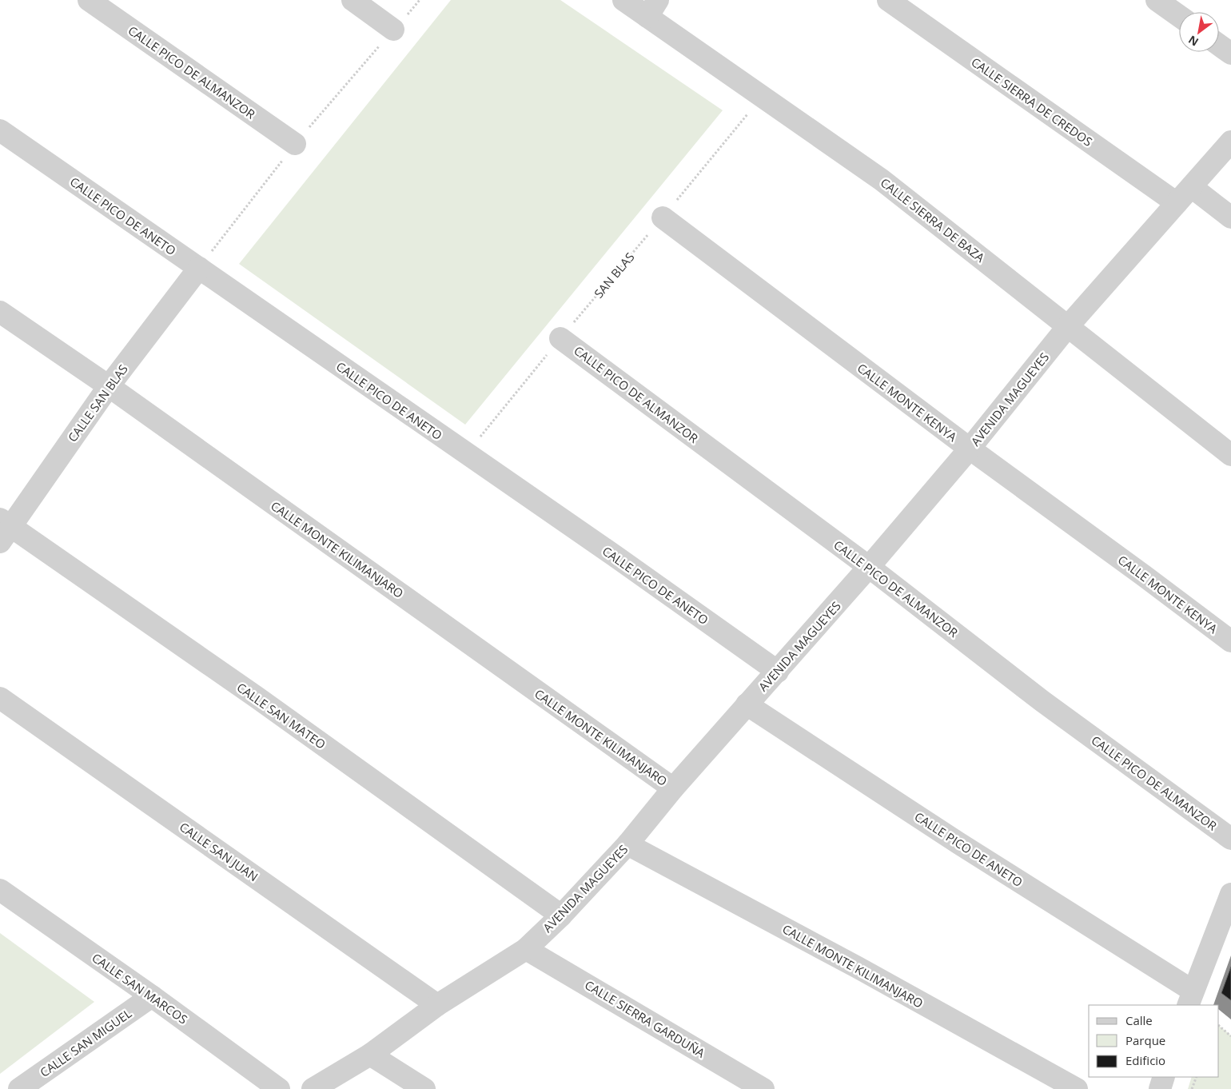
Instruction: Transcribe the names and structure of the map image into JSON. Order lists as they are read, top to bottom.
{
  "streets": {
    "street": [
      "CALLE PICO DE ALMANZOR",
      "CALLE SIERRA DE CREDOS",
      "CALLE PICO DE ANETO",
      "CALLE SIERRA DE BAZA",
      "AVENIDA MAGUEYES",
      "CALLE MONTE KENYA",
      "CALLE SAN BLAS",
      "CALLE MONTE KILIMANJARO",
      "CALLE SAN MATEO",
      "CALLE SAN JUAN",
      "CALLE SAN MARCOS",
      "CALLE SIERRA GARDUÑA",
      "CALLE SAN MIGUEL"
    ],
    "path": ["SAN BLAS"]
  },
  "crossings": [
    ["CALLE PICO DE ALMANZOR", "SAN BLAS"],
    ["CALLE PICO DE ALMANZOR", "AVENIDA MAGUEYES"],
    ["CALLE SIERRA DE CREDOS", "AVENIDA MAGUEYES"],
    ["CALLE PICO DE ANETO", "SAN BLAS"],
    ["CALLE PICO DE ANETO", "AVENIDA MAGUEYES"],
    ["CALLE PICO DE ANETO", "CALLE SAN BLAS"],
    ["CALLE SIERRA DE BAZA", "SAN BLAS"],
    ["CALLE SIERRA DE BAZA", "AVENIDA MAGUEYES"],
    ["SAN BLAS", "CALLE MONTE KENYA"],
    ["AVENIDA MAGUEYES", "CALLE MONTE KENYA"],
    ["AVENIDA MAGUEYES", "CALLE MONTE KILIMANJARO"],
    ["AVENIDA MAGUEYES", "CALLE SAN MATEO"],
    ["AVENIDA MAGUEYES", "CALLE SAN JUAN"],
    ["AVENIDA MAGUEYES", "CALLE SIERRA GARDUÑA"],
    ["CALLE SAN BLAS", "CALLE MONTE KILIMANJARO"],
    ["CALLE SAN BLAS", "CALLE SAN MATEO"],
    ["CALLE SAN MARCOS", "CALLE SAN MIGUEL"]
  ],
  "legend": ["Calle", "Parque", "Edificio"],
  "north": "bottom left"
}
